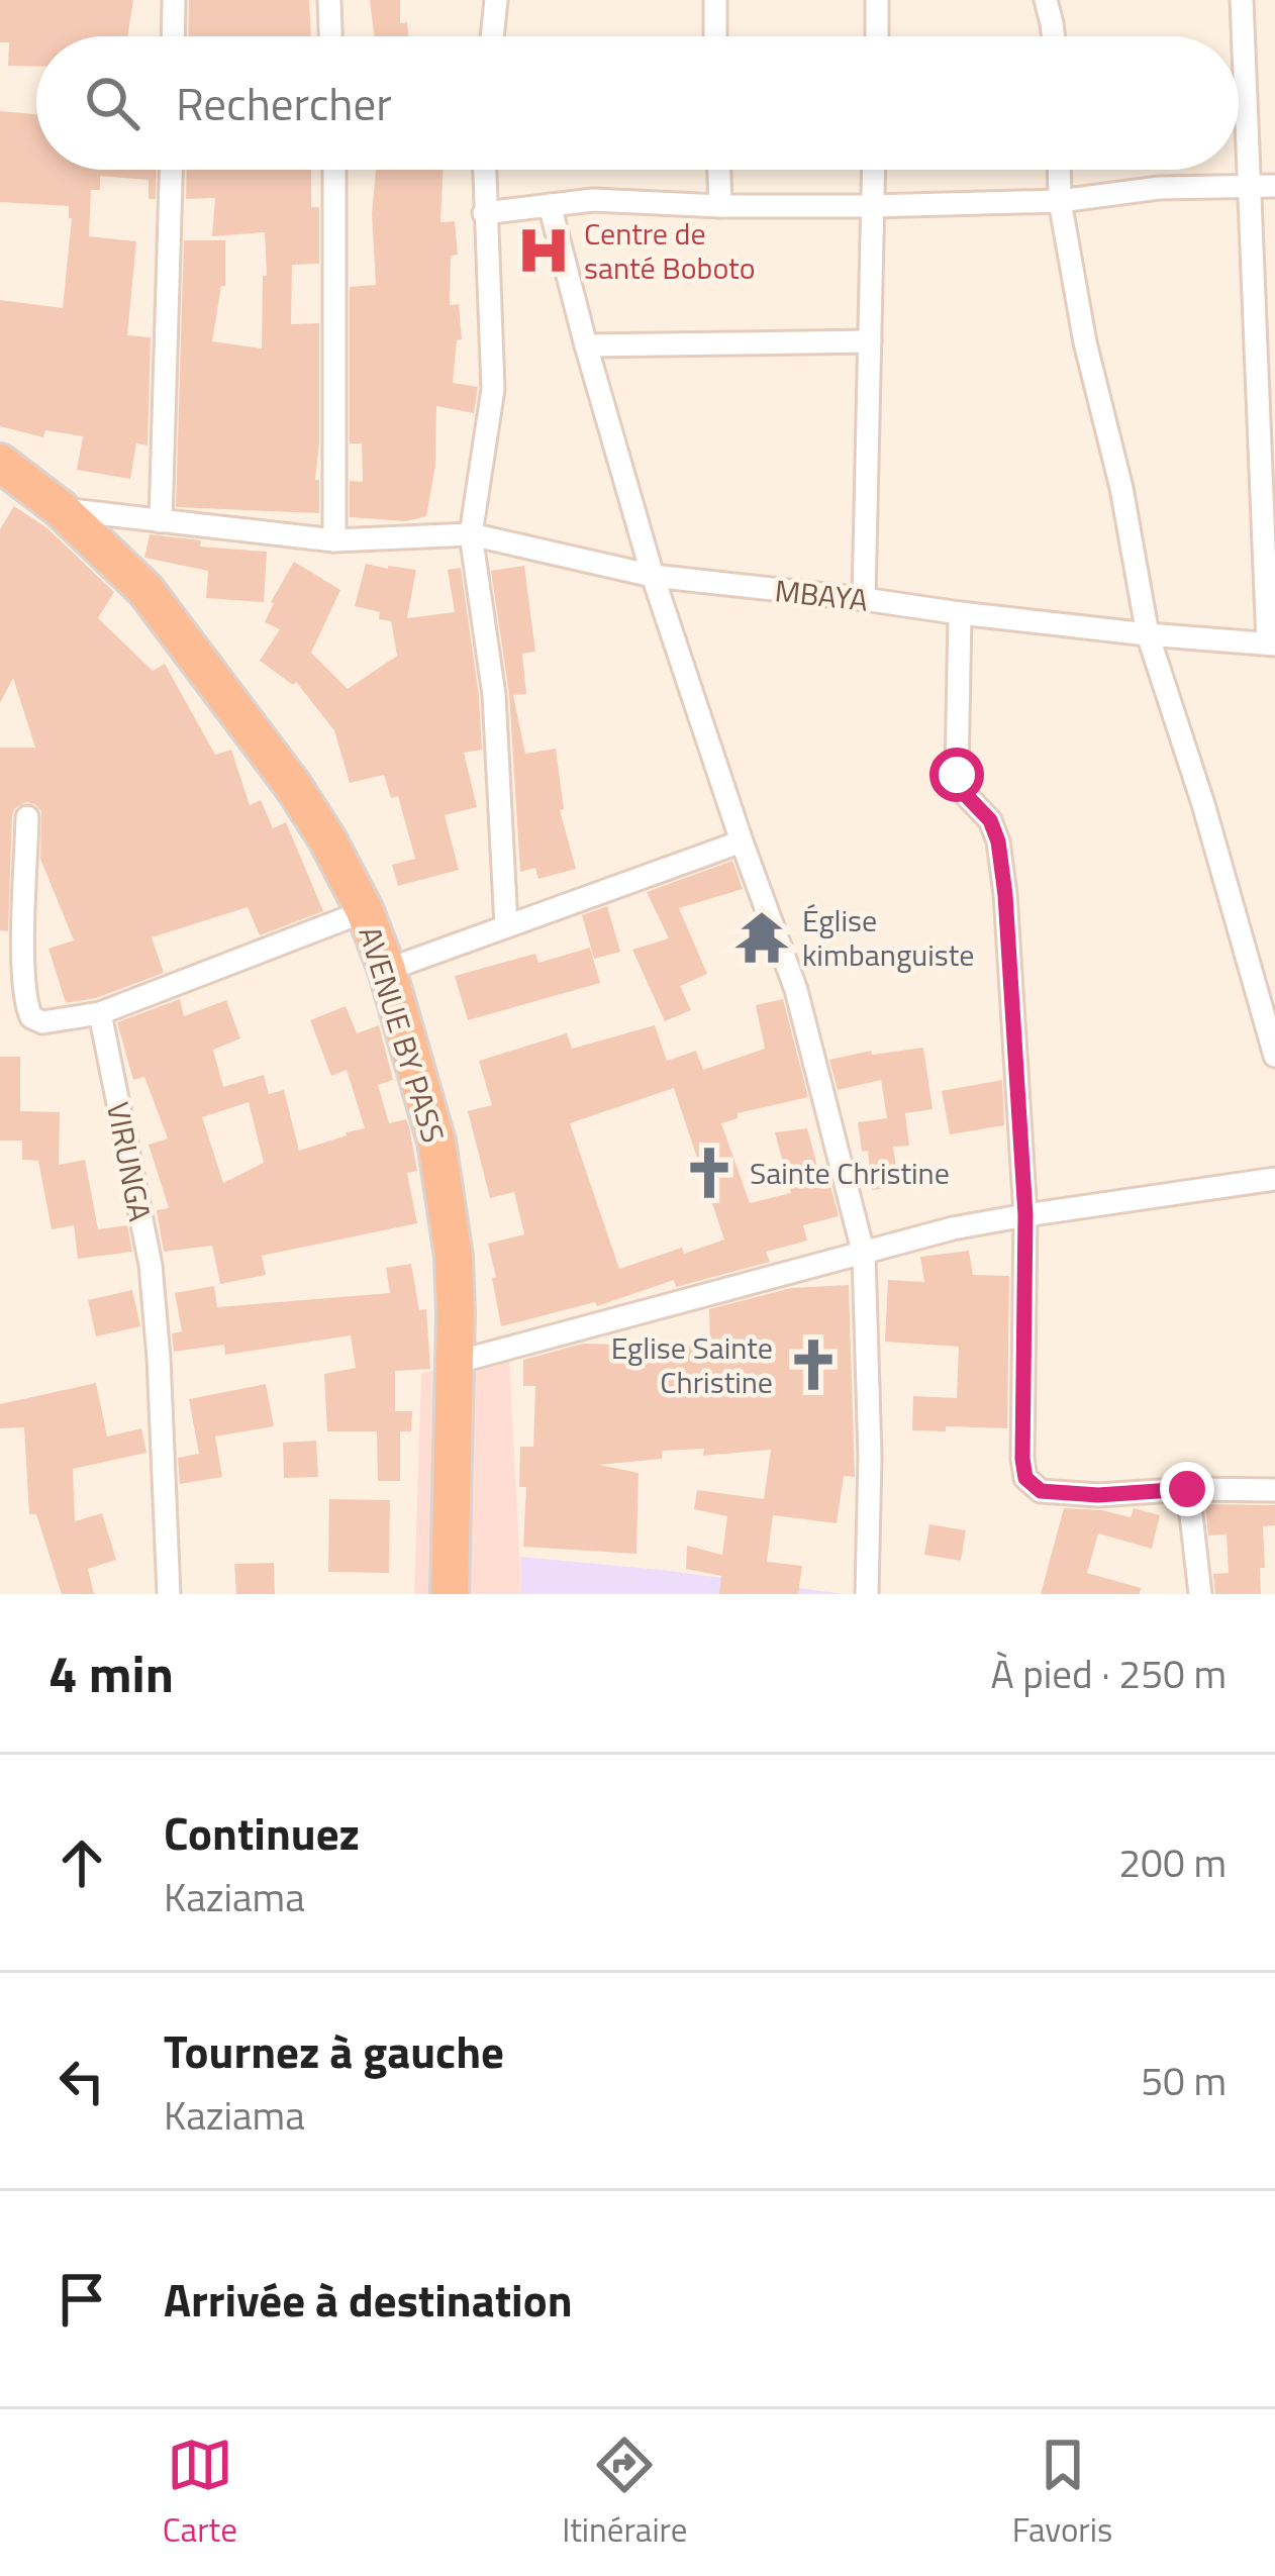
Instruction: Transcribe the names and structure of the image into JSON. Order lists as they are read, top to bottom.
{
  "streets": {
    "highway": ["AVENUE BY PASS"],
    "street": ["MBAYA", "VIRUNGA"]
  },
  "crossings": [
    ["MBAYA", "AVENUE BY PASS"]
  ],
  "places": {
    "hospital": ["Centre de santé Boboto"],
    "temple": ["Église kimbanguiste"],
    "church": ["Sainte Christine", "Eglise Sainte Christine"]
  },
  "page": {
    "search": "Rechercher",
    "heading": ["4 min", "À pied · 250 m"],
    "list": [
      ["Continuez", "Kaziama", "200 m"],
      ["Tournez à gauche", "Kaziama", "50 m"],
      "Arrivée à destination"
    ],
    "nav": ["Carte", "Itinéraire", "Favoris"]
  }
}
